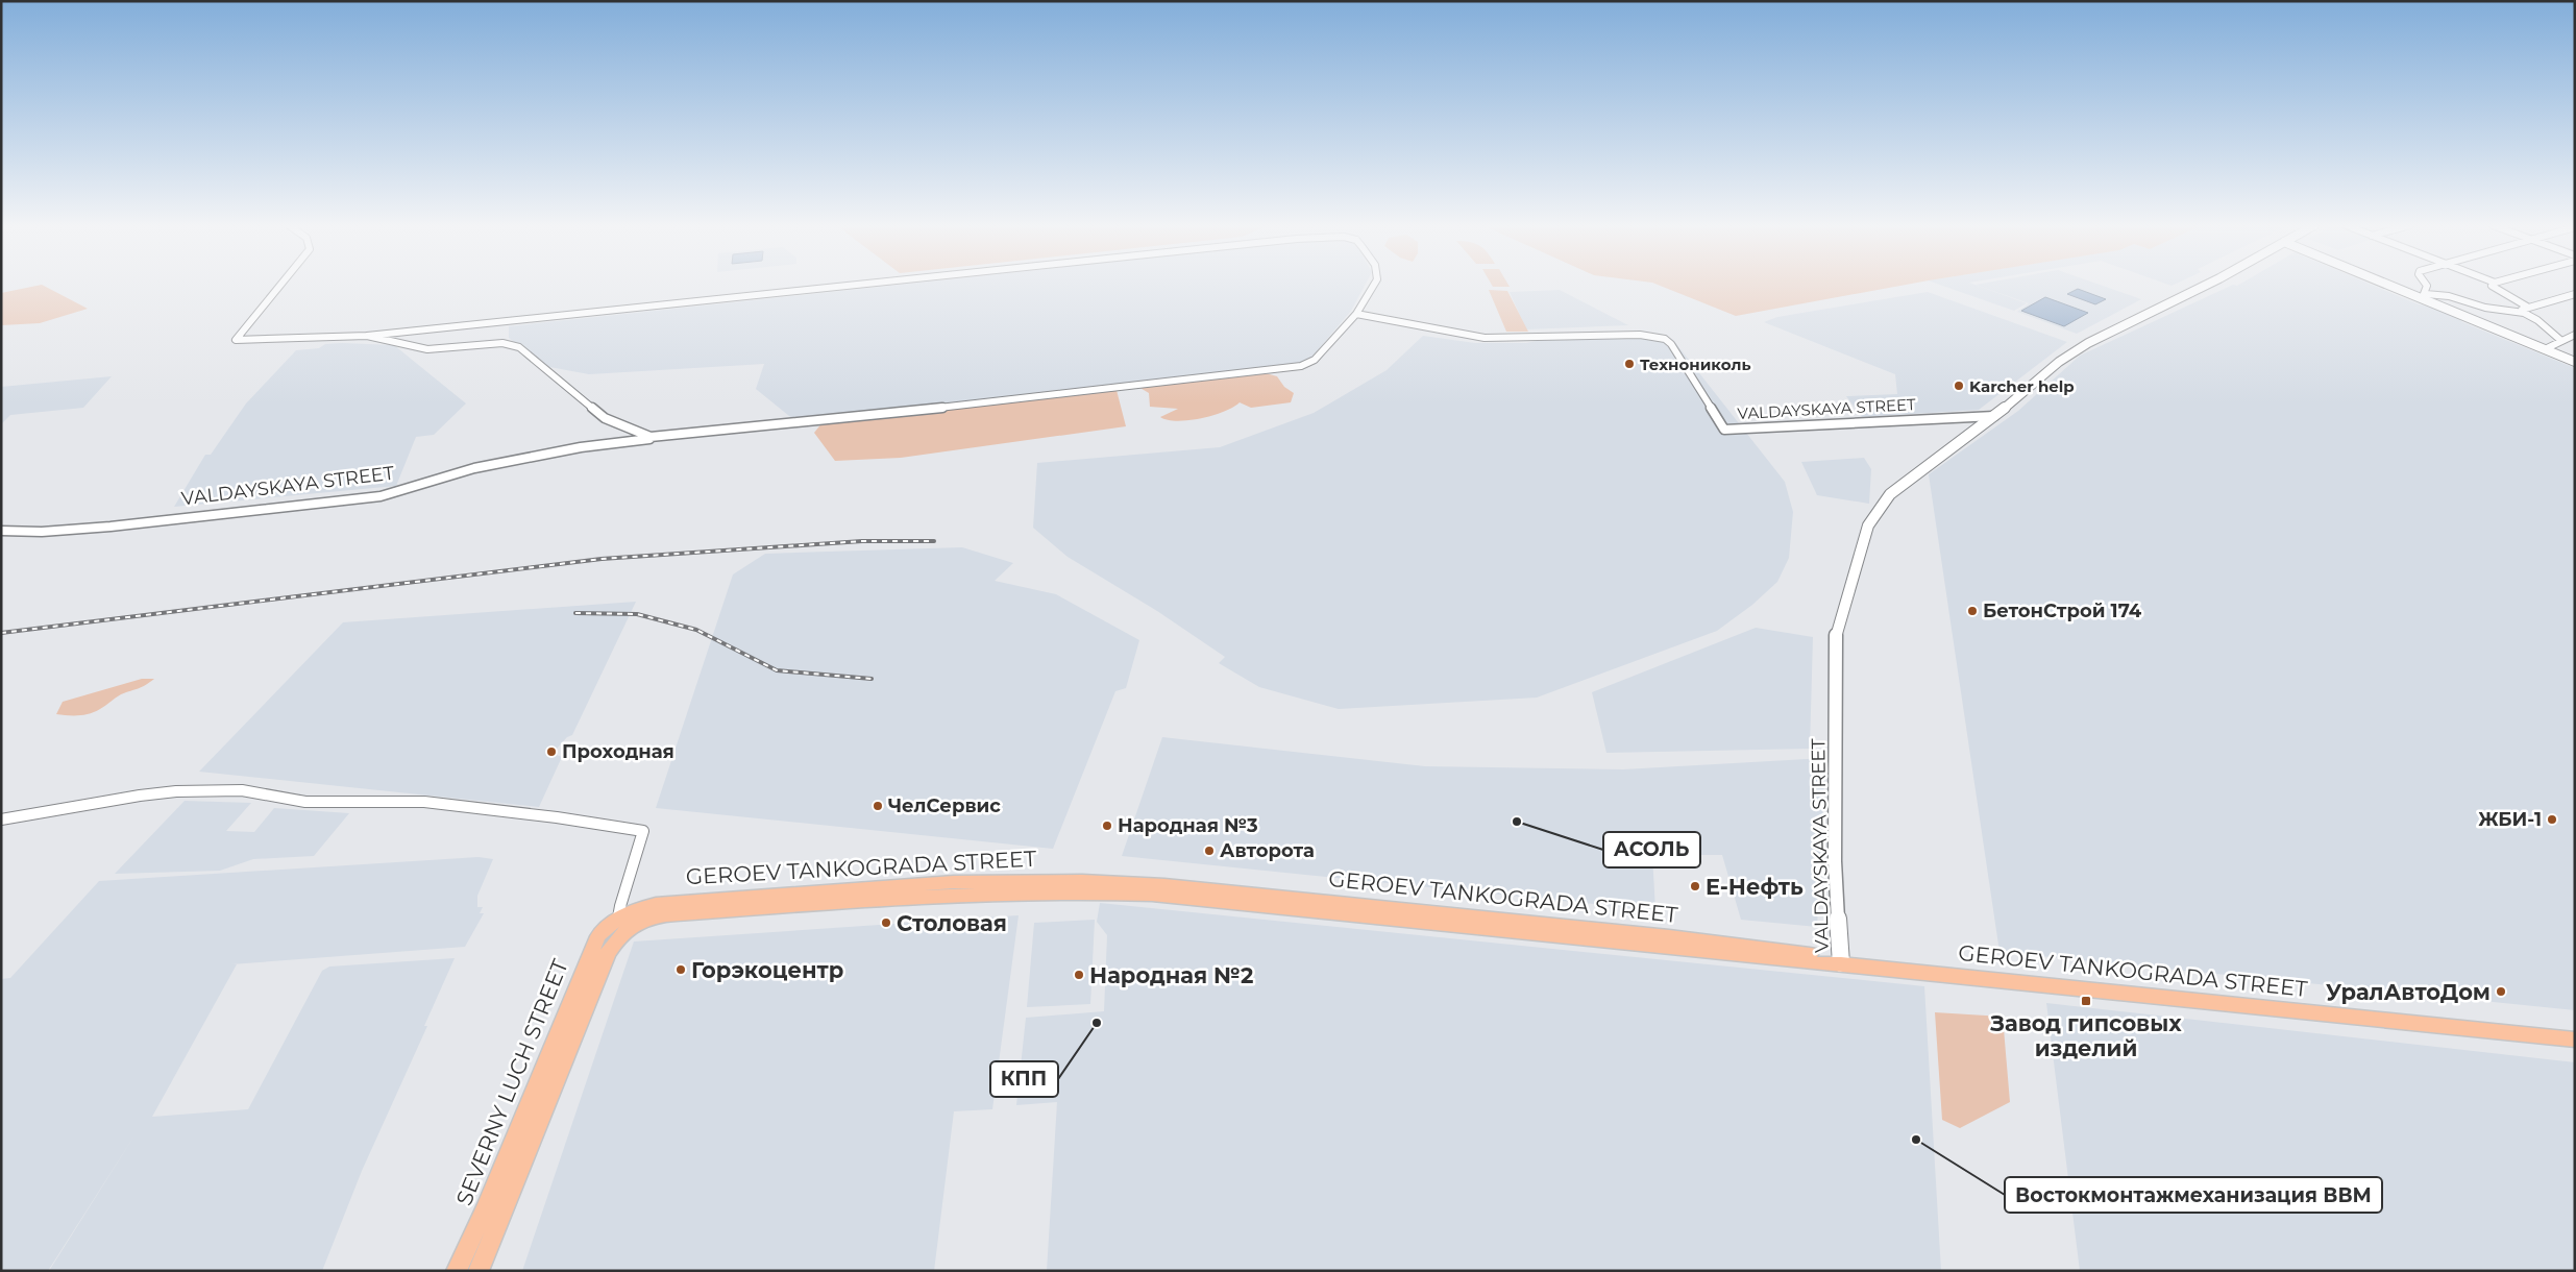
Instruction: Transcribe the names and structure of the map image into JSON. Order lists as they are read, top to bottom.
{
  "streets": {
    "main road": ["GEROEV TANKOGRADA STREET", "SEVERNY LUCH STREET"],
    "street": ["VALDAYSKAYA STREET"]
  },
  "crossings": [
    ["VALDAYSKAYA STREET", "GEROEV TANKOGRADA STREET"],
    ["GEROEV TANKOGRADA STREET", "SEVERNY LUCH STREET"]
  ],
  "places": {
    "other": [
      "Технониколь",
      "Karcher help",
      "БетонСтрой 174",
      "Проходная",
      "ЧелСервис",
      "ЖБИ-1",
      "АСОЛЬ",
      "Народная №3",
      "Авторота",
      "E-Нефть",
      "Столовая",
      "Горэкоцентр",
      "Народная №2",
      "УралАвтоДом",
      "КПП",
      "Востокмонтажмеханизация ВВМ"
    ],
    "transit": ["Завод гипсовых изделий"]
  }
}
